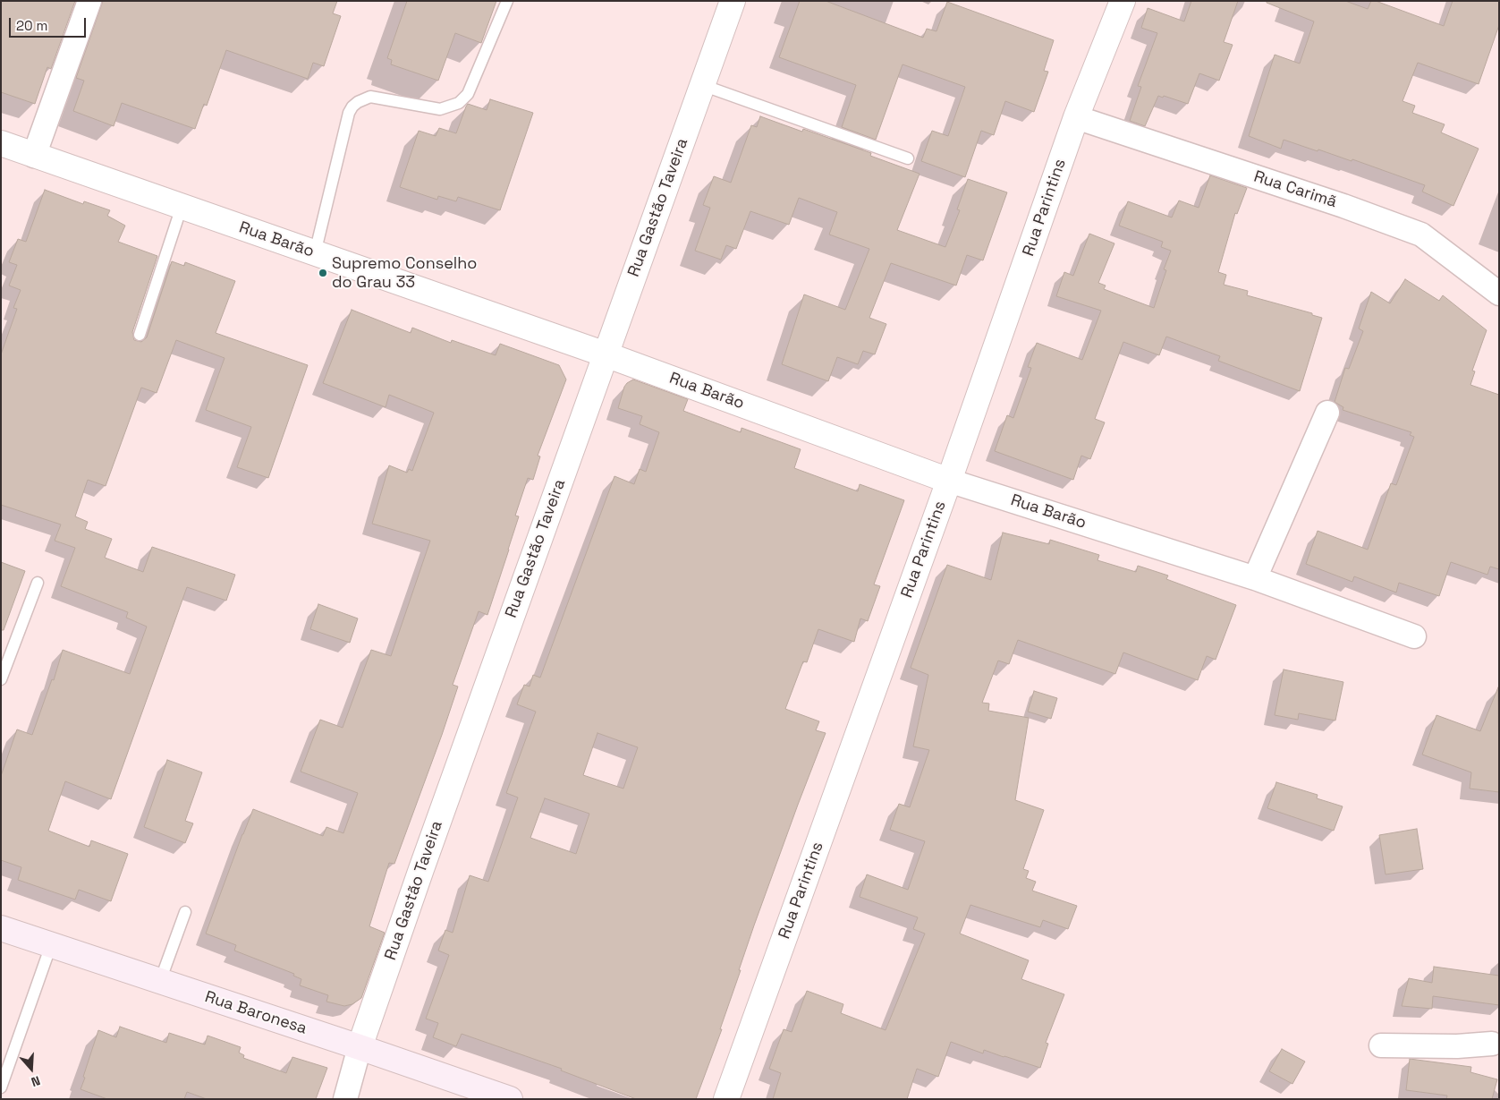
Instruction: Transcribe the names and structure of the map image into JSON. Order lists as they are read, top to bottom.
{
  "streets": {
    "main road": ["Rua Baronesa"],
    "street": [
      "Rua Carimã",
      "Rua Gastão Taveira",
      "Rua Parintins",
      "Rua Barão"
    ]
  },
  "crossings": [
    ["Rua Carimã", "Rua Parintins"],
    ["Rua Gastão Taveira", "Rua Barão"],
    ["Rua Gastão Taveira", "Rua Baronesa"],
    ["Rua Parintins", "Rua Barão"]
  ],
  "places": ["Supremo Conselho do Grau 33"],
  "scale_bar": "20 m",
  "north": "bottom"
}
